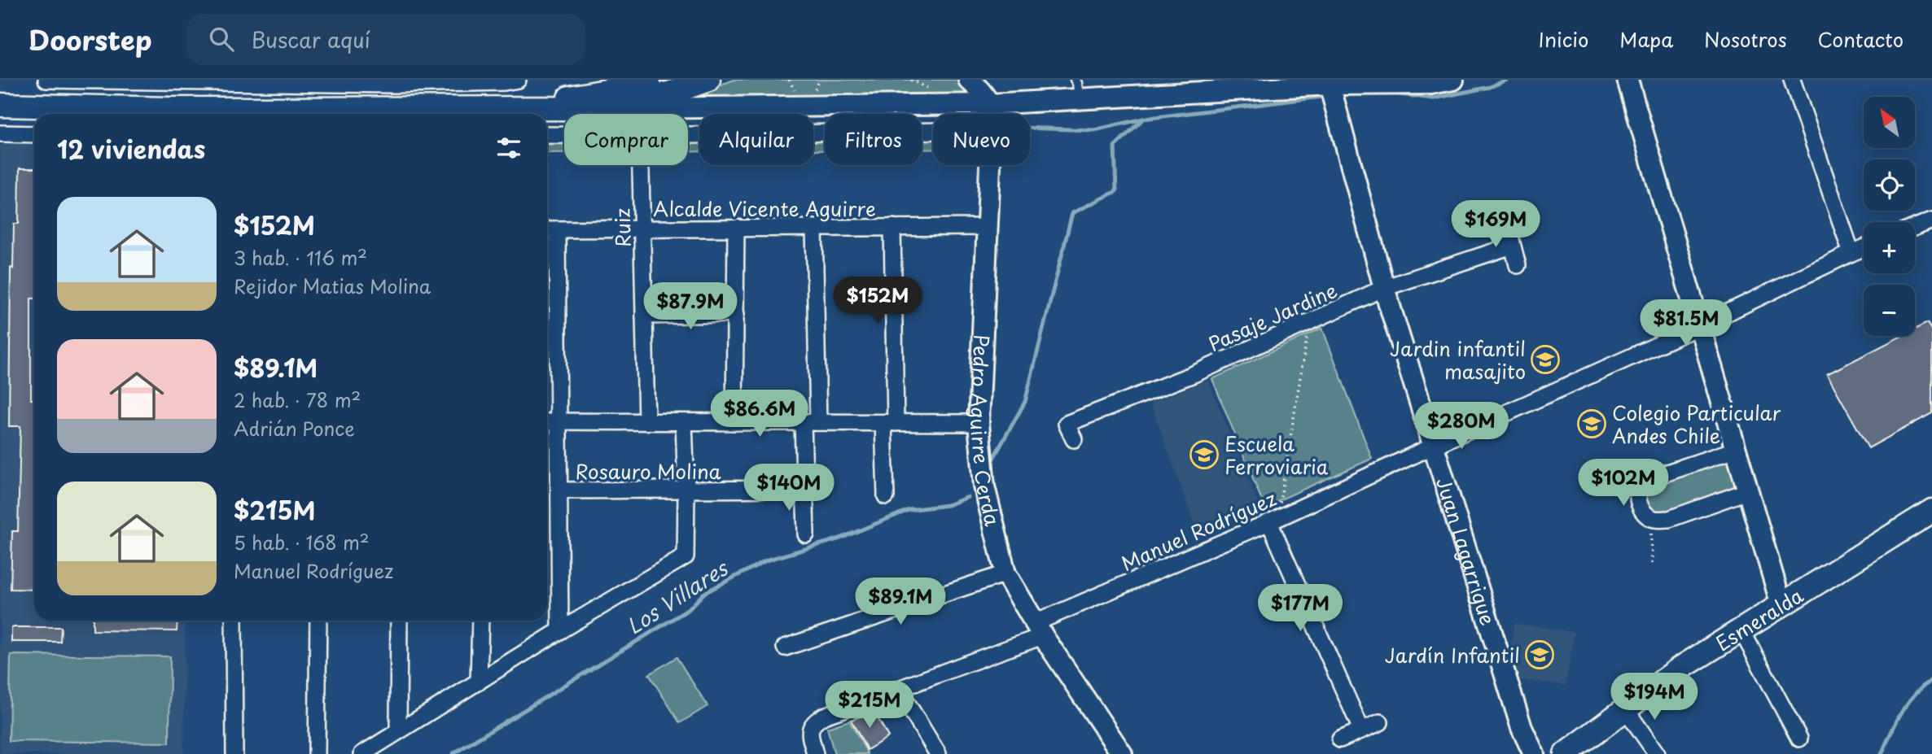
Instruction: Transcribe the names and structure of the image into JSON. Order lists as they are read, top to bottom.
{
  "streets": {
    "main road": ["Esmeralda"],
    "street": [
      "Alcalde Vicente Aguirre",
      "Ruiz",
      "Pasaje Jardine",
      "Pedro Aguirre Cerda",
      "Rosauro Molina",
      "Manuel Rodríguez",
      "Juan Lagarrigue"
    ]
  },
  "crossings": [
    ["Alcalde Vicente Aguirre", "Ruiz"],
    ["Alcalde Vicente Aguirre", "Pedro Aguirre Cerda"],
    ["Pasaje Jardine", "Juan Lagarrigue"],
    ["Pedro Aguirre Cerda", "Manuel Rodríguez"],
    ["Manuel Rodríguez", "Juan Lagarrigue"]
  ],
  "water": ["Los Villares"],
  "places": {
    "school or university": [
      "Jardin infantil masajito",
      "Colegio Particular Andes Chile",
      "Escuela Ferroviaria",
      "Jardín Infantil"
    ]
  },
  "north": "top left",
  "page": {
    "header": "Doorstep",
    "search": "Buscar aquí",
    "nav": [
      "Inicio",
      "Mapa",
      "Nosotros",
      "Contacto"
    ],
    "map_buttons": ["+", "−"],
    "chip": [
      "Comprar",
      "Alquilar",
      "Filtros",
      "Nuevo"
    ],
    "heading": "12 viviendas",
    "list": [
      {
        "name": "$152M",
        "note": "3 hab. · 116 m² · Rejidor Matias Molina"
      },
      {
        "name": "$89.1M",
        "note": "2 hab. · 78 m² · Adrián Ponce"
      },
      {
        "name": "$215M",
        "note": "5 hab. · 168 m² · Manuel Rodríguez"
      }
    ],
    "price": [
      "$169M",
      "$152M",
      "$87.9M",
      "$81.5M",
      "$86.6M",
      "$280M",
      "$102M",
      "$140M",
      "$89.1M",
      "$177M",
      "$194M",
      "$215M"
    ]
  }
}
